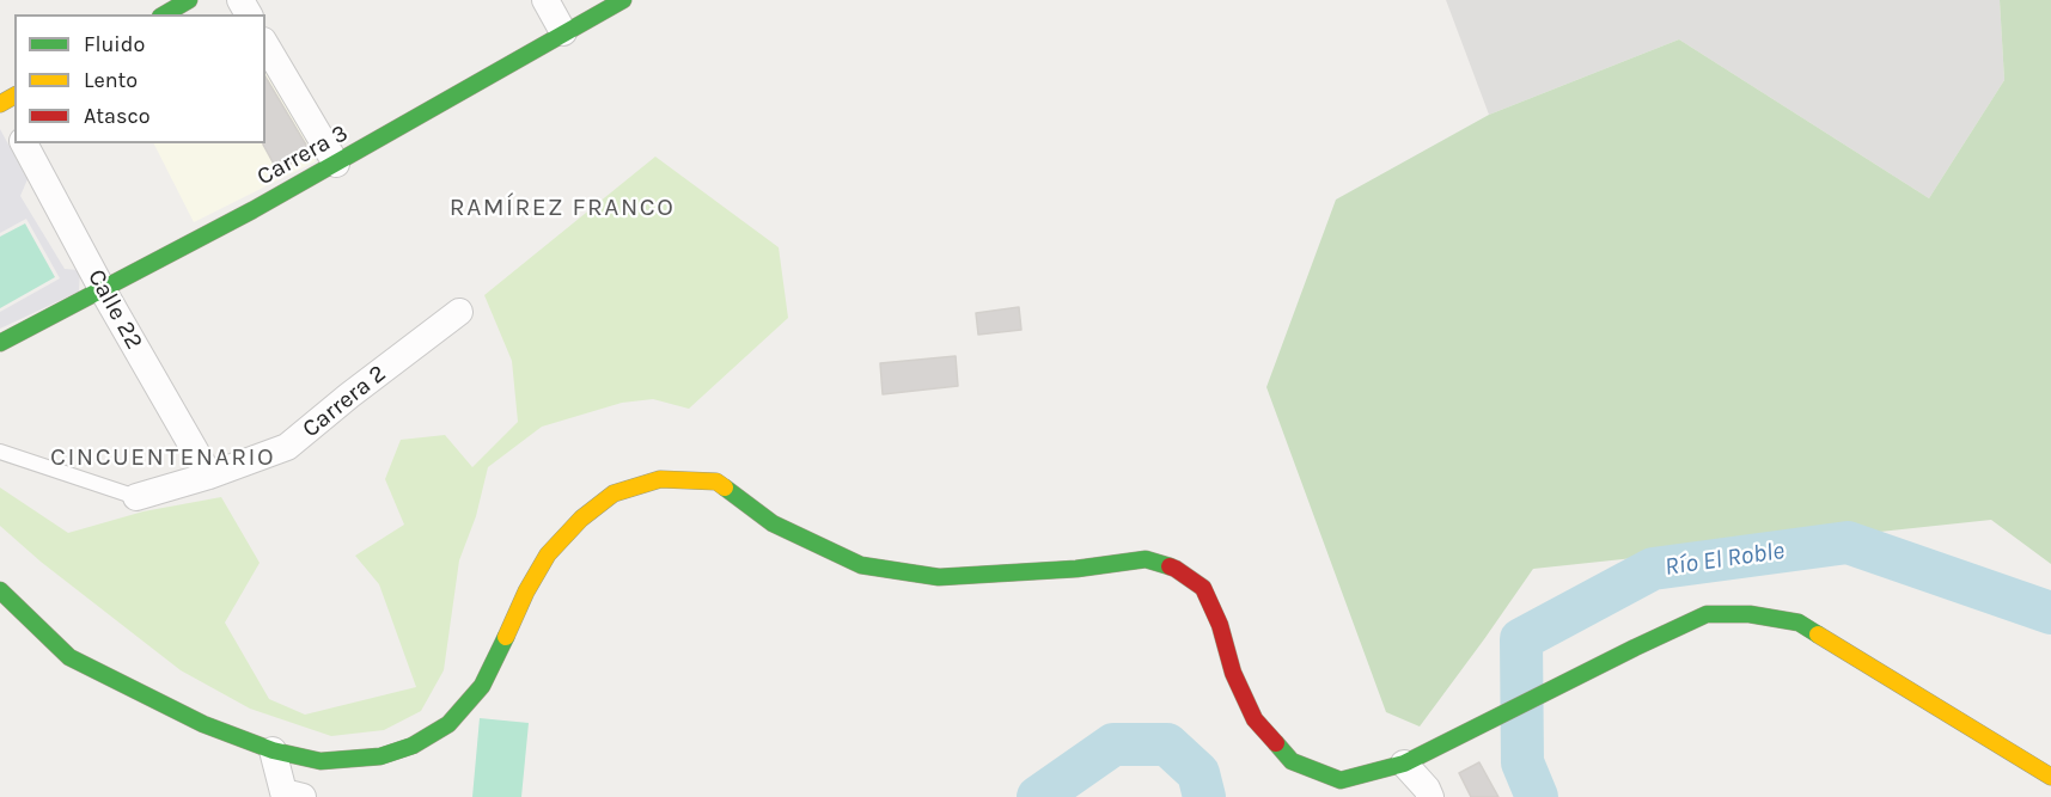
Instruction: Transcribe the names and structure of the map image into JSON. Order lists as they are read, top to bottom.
{
  "streets": {
    "main road": ["Carrera 3"],
    "street": ["Calle 22", "Carrera 2"]
  },
  "crossings": [
    ["Carrera 3", "Calle 22"],
    ["Calle 22", "Carrera 2"]
  ],
  "districts": ["RAMÍREZ FRANCO", "CINCUENTENARIO"],
  "water": ["Río El Roble"],
  "legend": ["Fluido", "Lento", "Atasco"]
}
